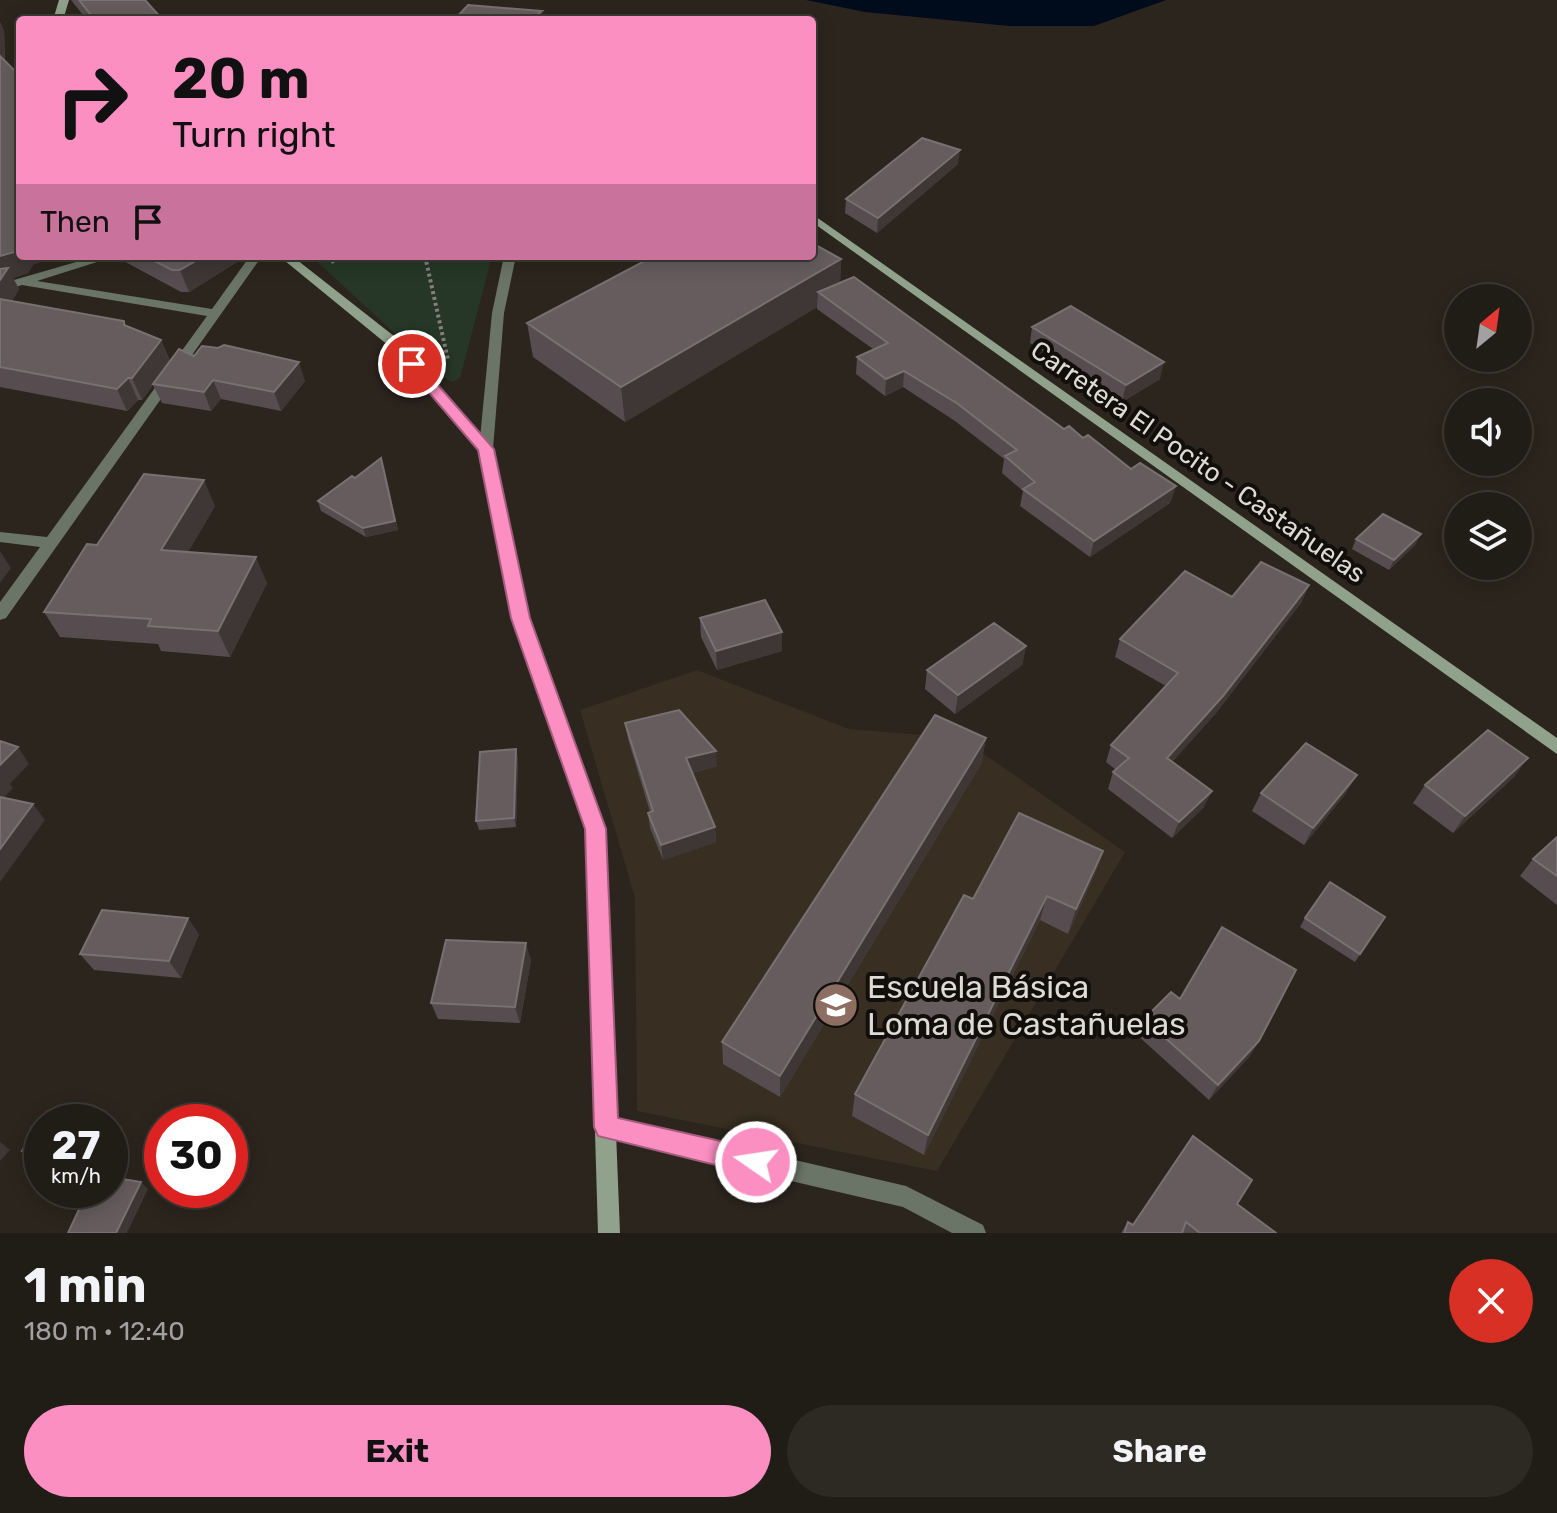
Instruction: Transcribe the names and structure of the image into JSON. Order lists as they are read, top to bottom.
{
  "streets": {
    "main road": ["Carretera El Pocito - Castañuelas"]
  },
  "places": {
    "school or university": ["Escuela Básica Loma de Castañuelas"]
  },
  "north": "top right",
  "page": {
    "turn": ["20 m", "Turn right"],
    "then": "Then",
    "speed": "27 km/h",
    "limit": "30",
    "heading": ["1 min", "180 m · 12:40"],
    "buttons": ["Exit", "Share"]
  }
}
